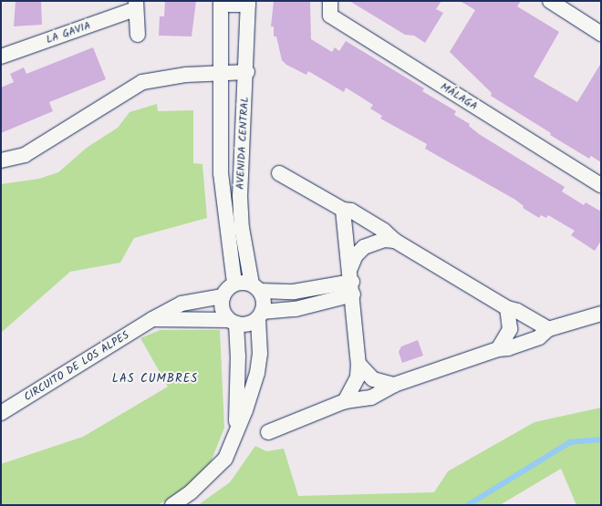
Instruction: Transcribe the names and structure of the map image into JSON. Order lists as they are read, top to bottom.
{
  "streets": {
    "street": [
      "LA GAVIA",
      "MÁLAGA",
      "AVENIDA CENTRAL",
      "CIRCUITO DE LOS ALPES"
    ]
  },
  "crossings": [
    ["AVENIDA CENTRAL", "CIRCUITO DE LOS ALPES"]
  ],
  "districts": ["LAS CUMBRES"]
}
